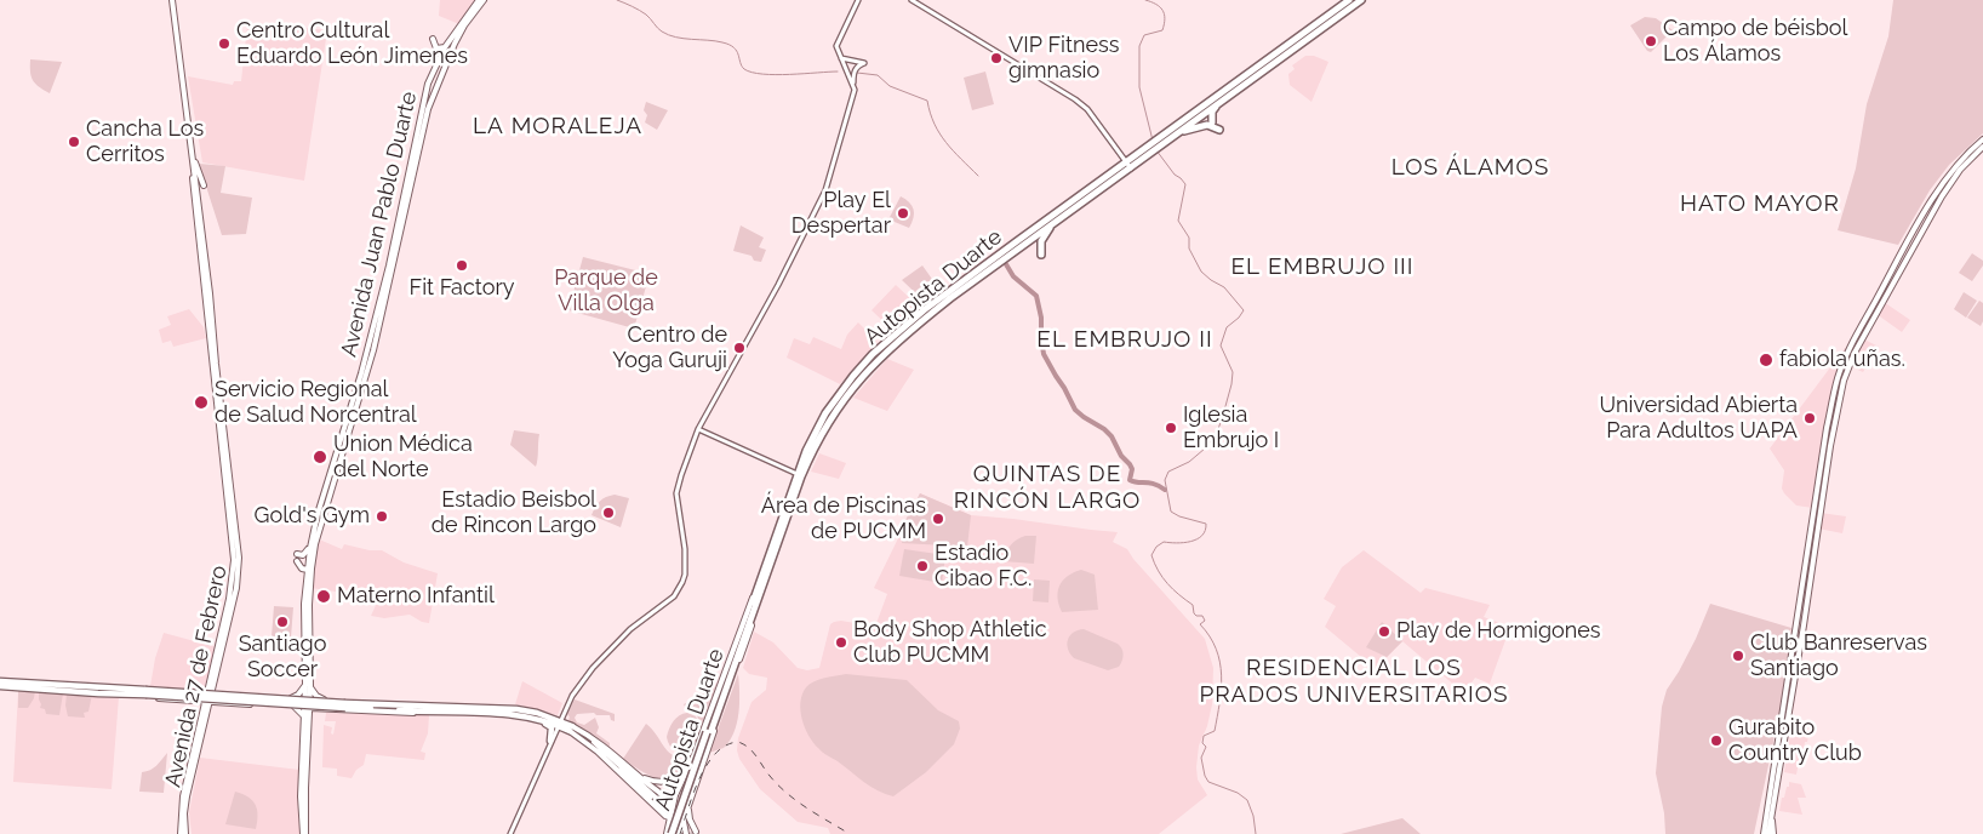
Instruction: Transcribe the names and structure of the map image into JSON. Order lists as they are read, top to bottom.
{
  "streets": {
    "highway": ["Autopista Duarte"],
    "main road": ["Avenida Juan Pablo Duarte", "Avenida 27 de Febrero"]
  },
  "districts": [
    "LA MORALEJA",
    "LOS ÁLAMOS",
    "HATO MAYOR",
    "EL EMBRUJO III",
    "EL EMBRUJO II",
    "QUINTAS DE RINCÓN LARGO",
    "RESIDENCIAL LOS PRADOS UNIVERSITARIOS"
  ],
  "parks": ["Parque de Villa Olga"],
  "places": [
    "Campo de béisbol Los Álamos",
    "Centro Cultural Eduardo León Jimenes",
    "VIP Fitness gimnasio",
    "Cancha Los Cerritos",
    "Play El Despertar",
    "Fit Factory",
    "Centro de Yoga Guruji",
    "fabiola uñas.",
    "Servicio Regional de Salud Norcentral",
    "Universidad Abierta Para Adultos UAPA",
    "Iglesia Embrujo I",
    "Union Médica del Norte",
    "Estadio Beisbol de Rincon Largo",
    "Gold's Gym",
    "Área de Piscinas de PUCMM",
    "Estadio Cibao F.C.",
    "Materno Infantil",
    "Santiago Soccer",
    "Play de Hormigones",
    "Body Shop Athletic Club PUCMM",
    "Club Banreservas Santiago",
    "Gurabito Country Club"
  ]
}
